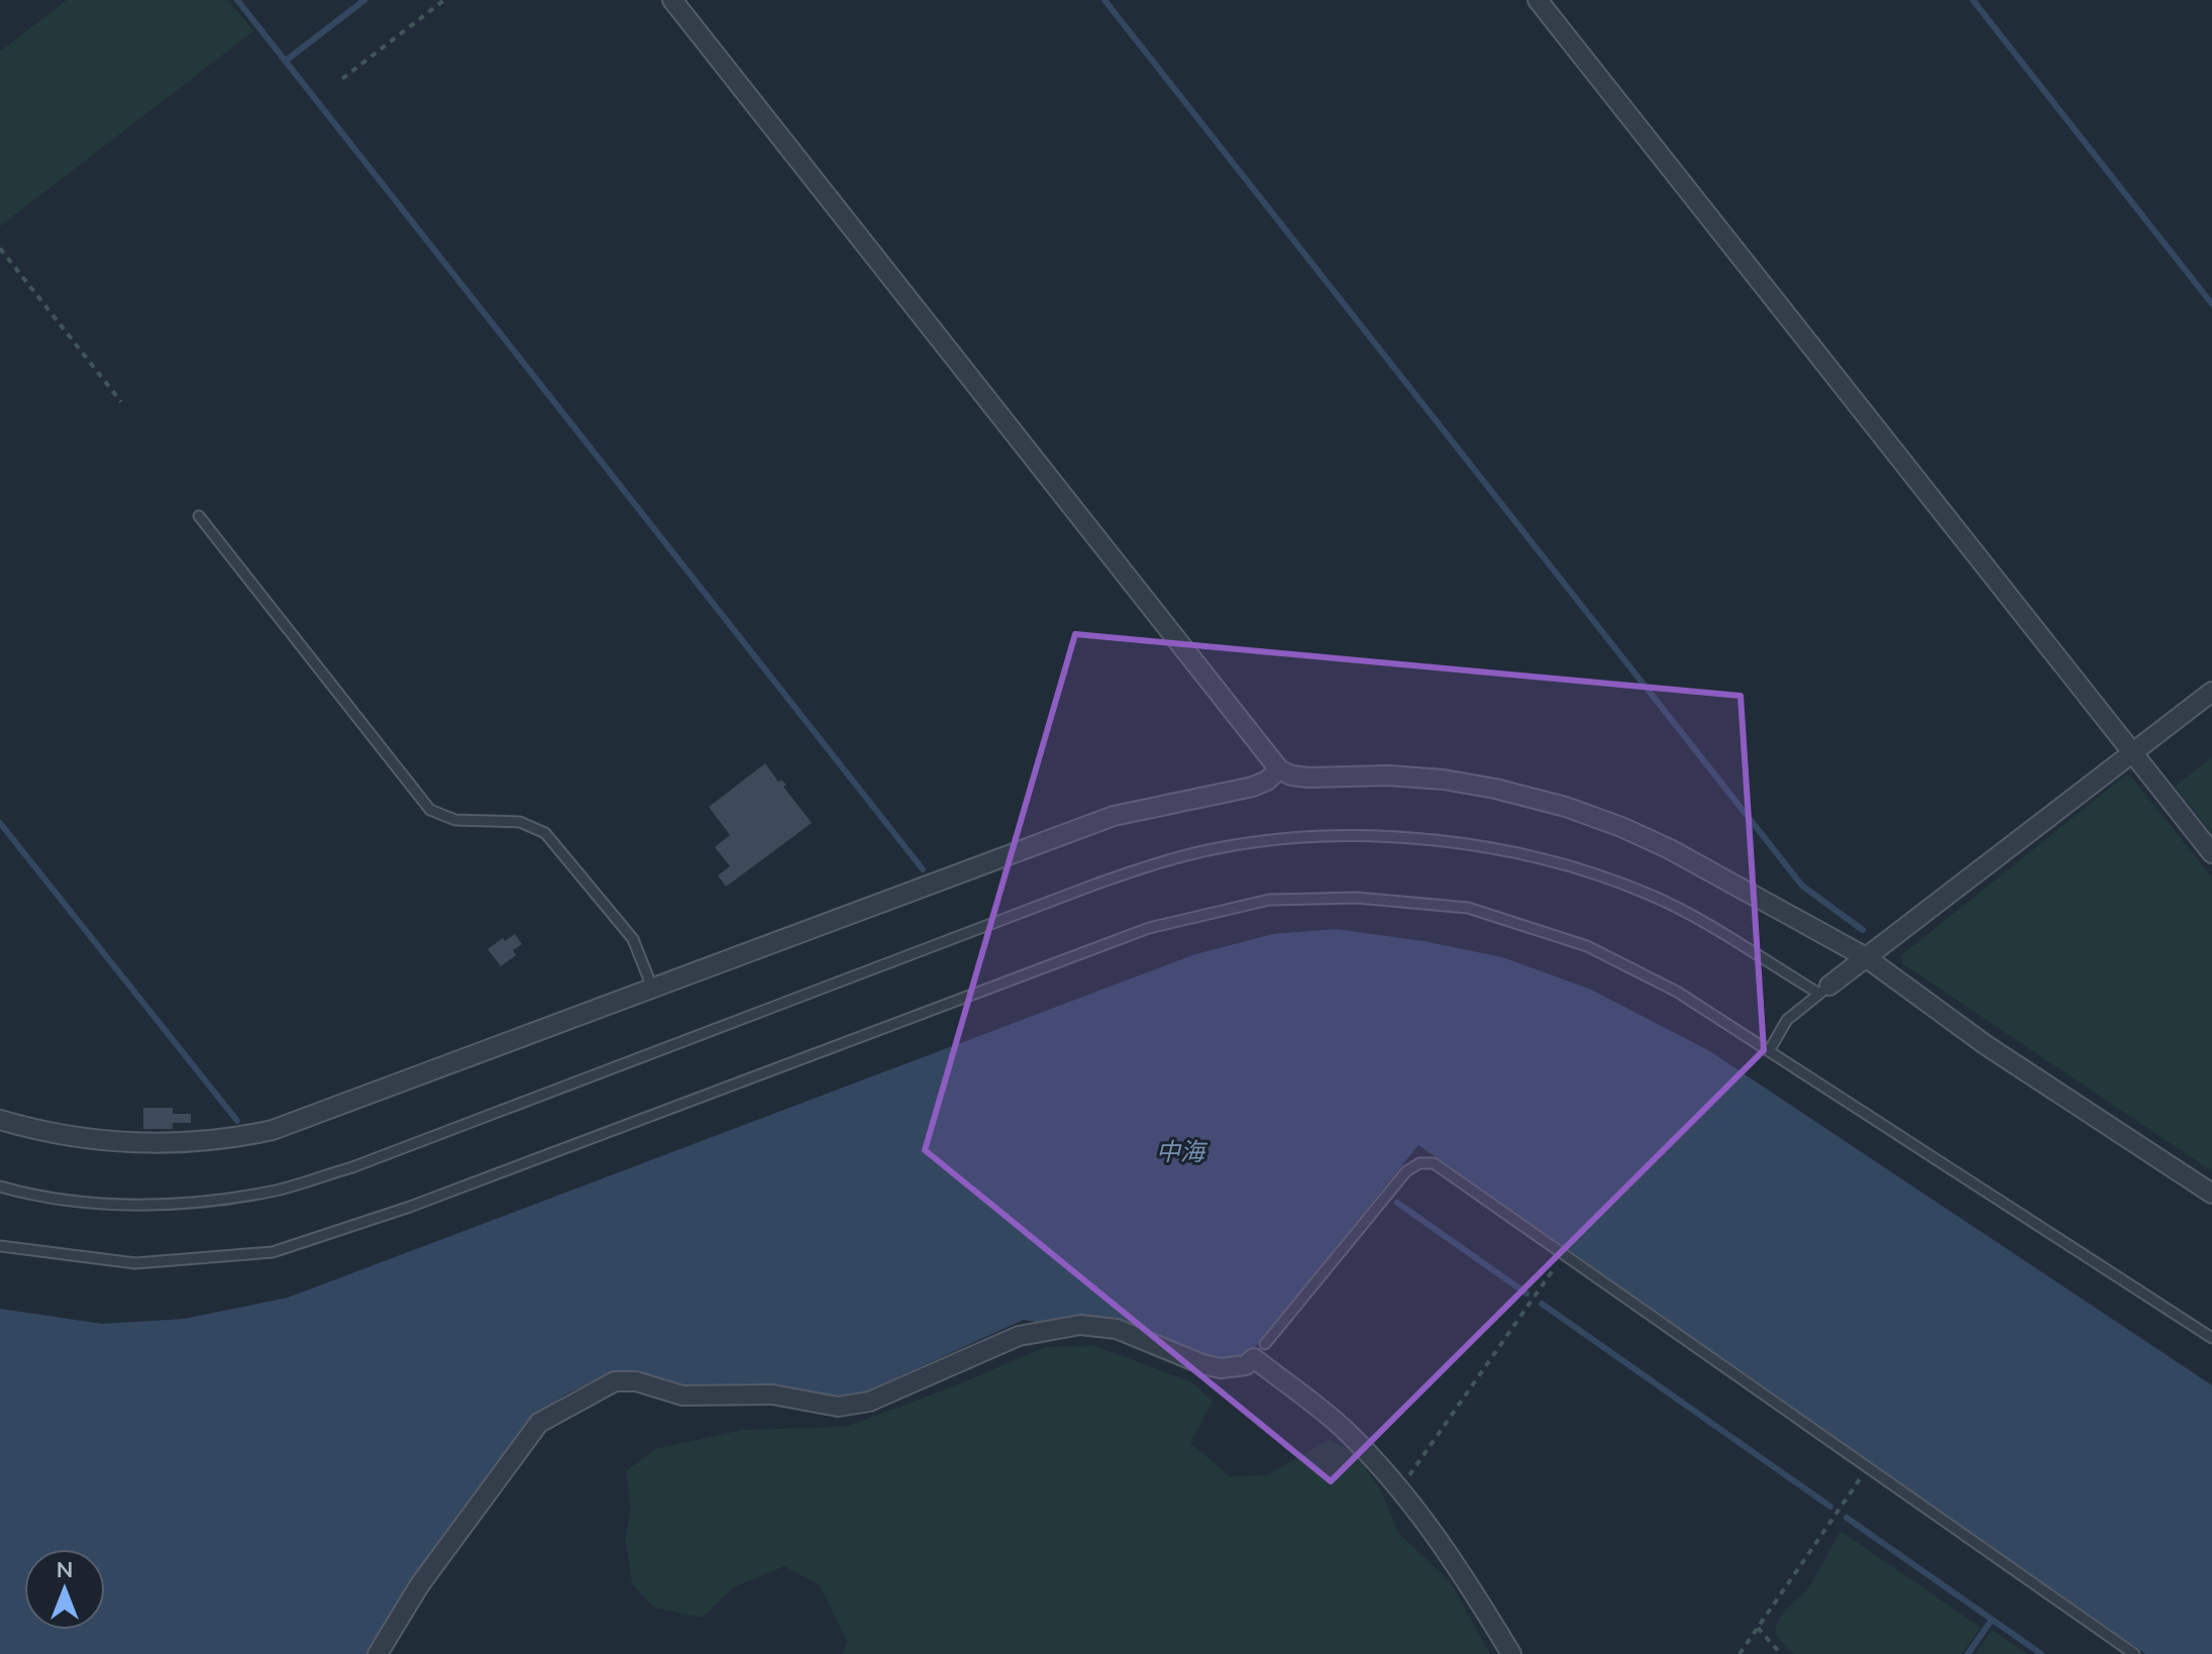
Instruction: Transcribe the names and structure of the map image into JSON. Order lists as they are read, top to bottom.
{
  "water": ["中海"],
  "north": "top"
}
